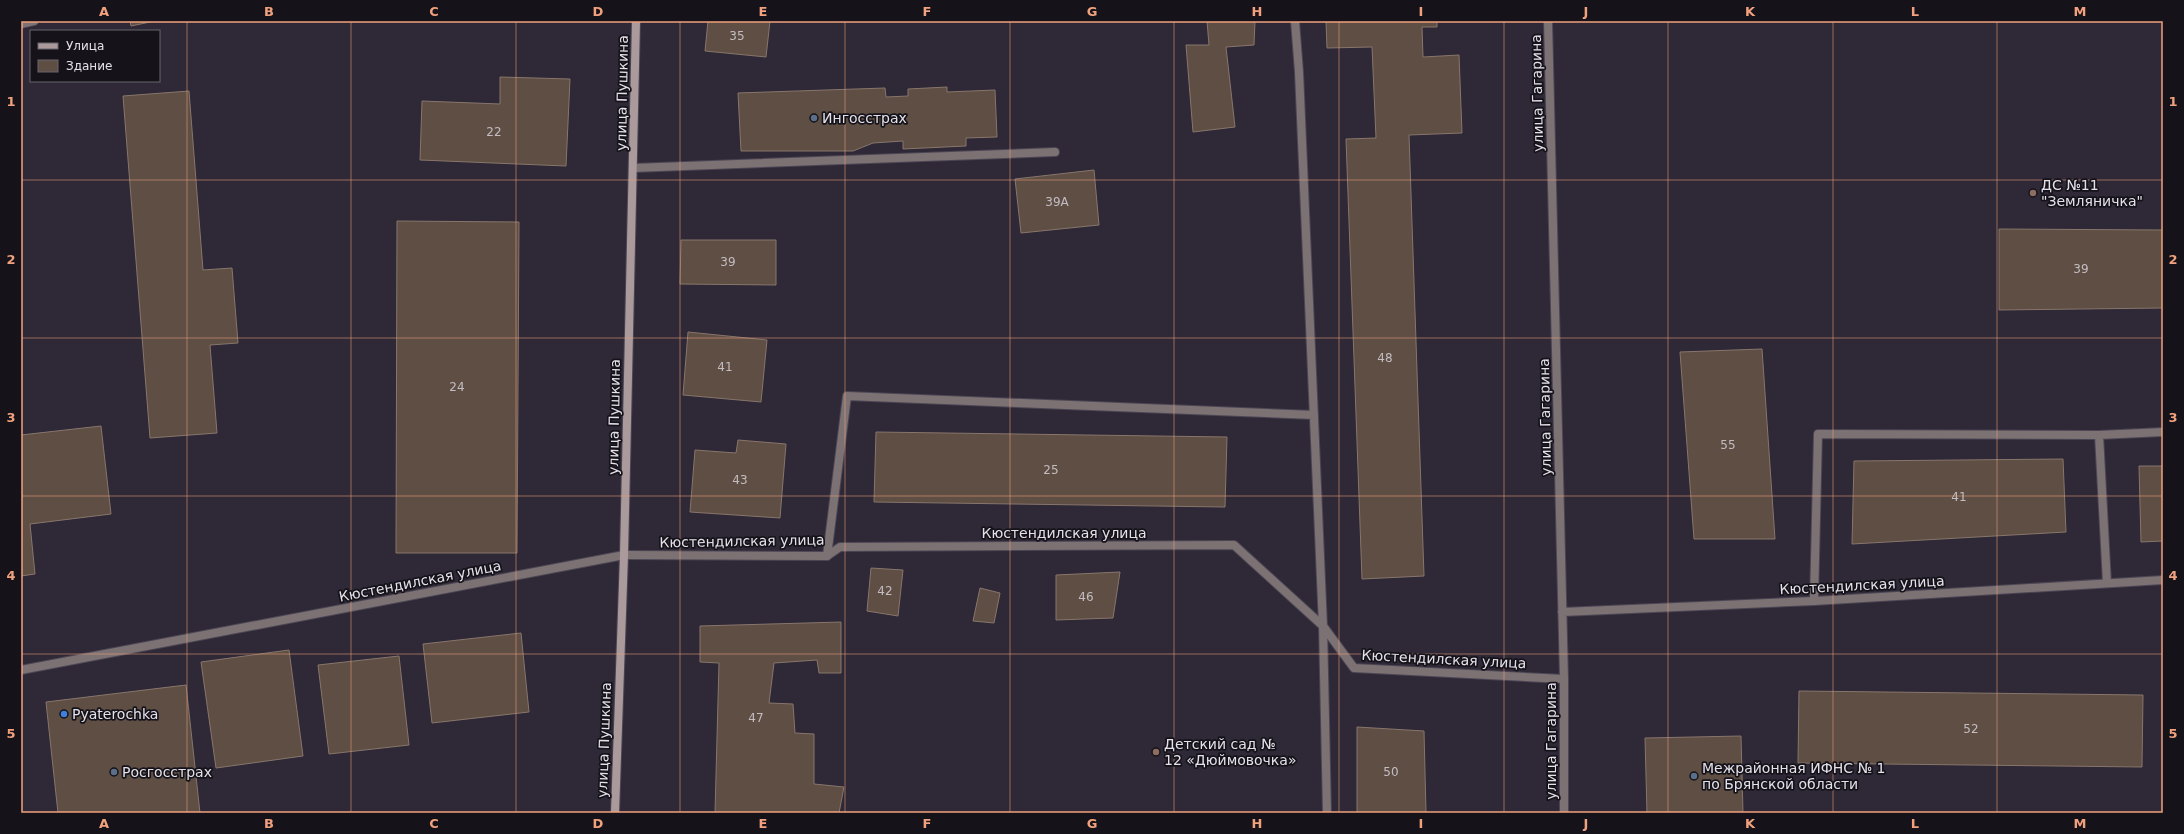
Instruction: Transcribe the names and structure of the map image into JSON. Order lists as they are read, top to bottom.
{
  "streets": {
    "main road": ["улица Пушкина"],
    "street": ["улица Гагарина", "Кюстендилская улица"]
  },
  "crossings": [
    ["улица Пушкина", "Кюстендилская улица"],
    ["улица Гагарина", "Кюстендилская улица"]
  ],
  "places": [
    "Ингосстрах",
    "ДС №11 \"Земляничка\"",
    "Pyaterochka",
    "Детский сад № 12 «Дюймовочка»",
    "Росгосстрах",
    "Межрайонная ИФНС № 1 по Брянской области"
  ],
  "house_numbers": [
    "35",
    "22",
    "39А",
    "39",
    "39",
    "48",
    "41",
    "24",
    "55",
    "25",
    "43",
    "41",
    "42",
    "46",
    "47",
    "52",
    "50"
  ],
  "legend": ["Улица", "Здание"],
  "grid": {
    "columns": [
      "A",
      "B",
      "C",
      "D",
      "E",
      "F",
      "G",
      "H",
      "I",
      "J",
      "K",
      "L",
      "M"
    ],
    "rows": [
      "1",
      "2",
      "3",
      "4",
      "5"
    ]
  }
}
